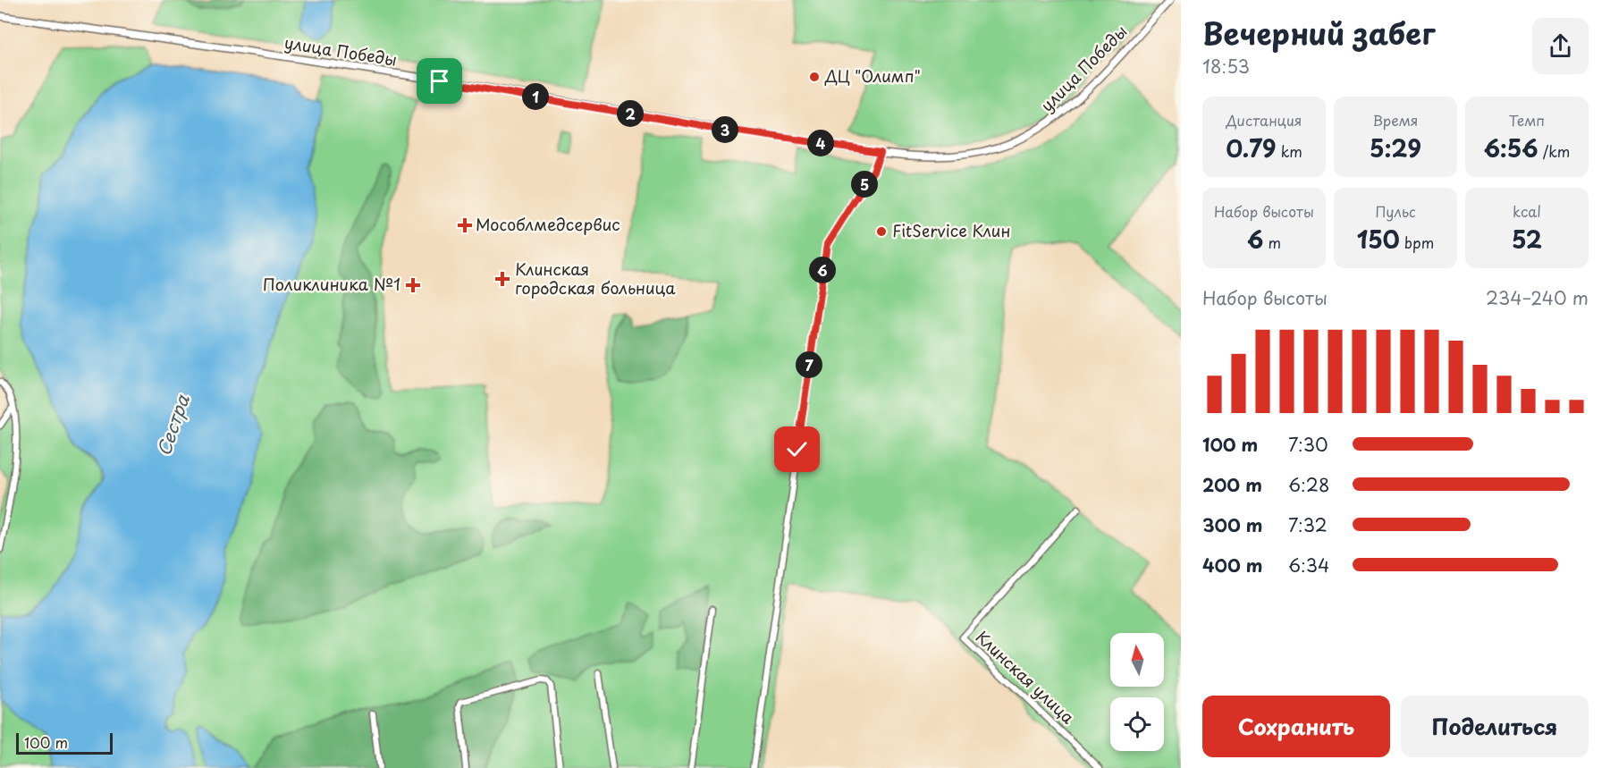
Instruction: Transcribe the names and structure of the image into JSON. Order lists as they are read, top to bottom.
{
  "streets": {
    "street": ["улица Победы", "Клинская улица"]
  },
  "water": ["Сестра"],
  "places": {
    "other": ["ДЦ \"Олимп\"", "FitService Клин"],
    "health": ["Мособлмедсервис", "Клинская городская больница", "Поликлиника №1"]
  },
  "scale_bar": "100 m",
  "north": "top",
  "page": {
    "heading": ["Вечерний забег", "18:53"],
    "pins": [
      "1",
      "2",
      "3",
      "4",
      "5",
      "6",
      "7"
    ],
    "stats": [
      ["Дистанция", "0.79 km"],
      ["Время", "5:29"],
      ["Темп", "6:56 /km"],
      ["Набор высоты", "6 m"],
      ["Пульс", "150 bpm"],
      ["kcal", "52"]
    ],
    "chart": ["Набор высоты", "234–240 m"],
    "list": [
      {
        "name": "100 m",
        "note": "7:30"
      },
      {
        "name": "200 m",
        "note": "6:28"
      },
      {
        "name": "300 m",
        "note": "7:32"
      },
      {
        "name": "400 m",
        "note": "6:34"
      }
    ],
    "buttons": ["Сохранить", "Поделиться"],
    "scale": "100 m"
  }
}
